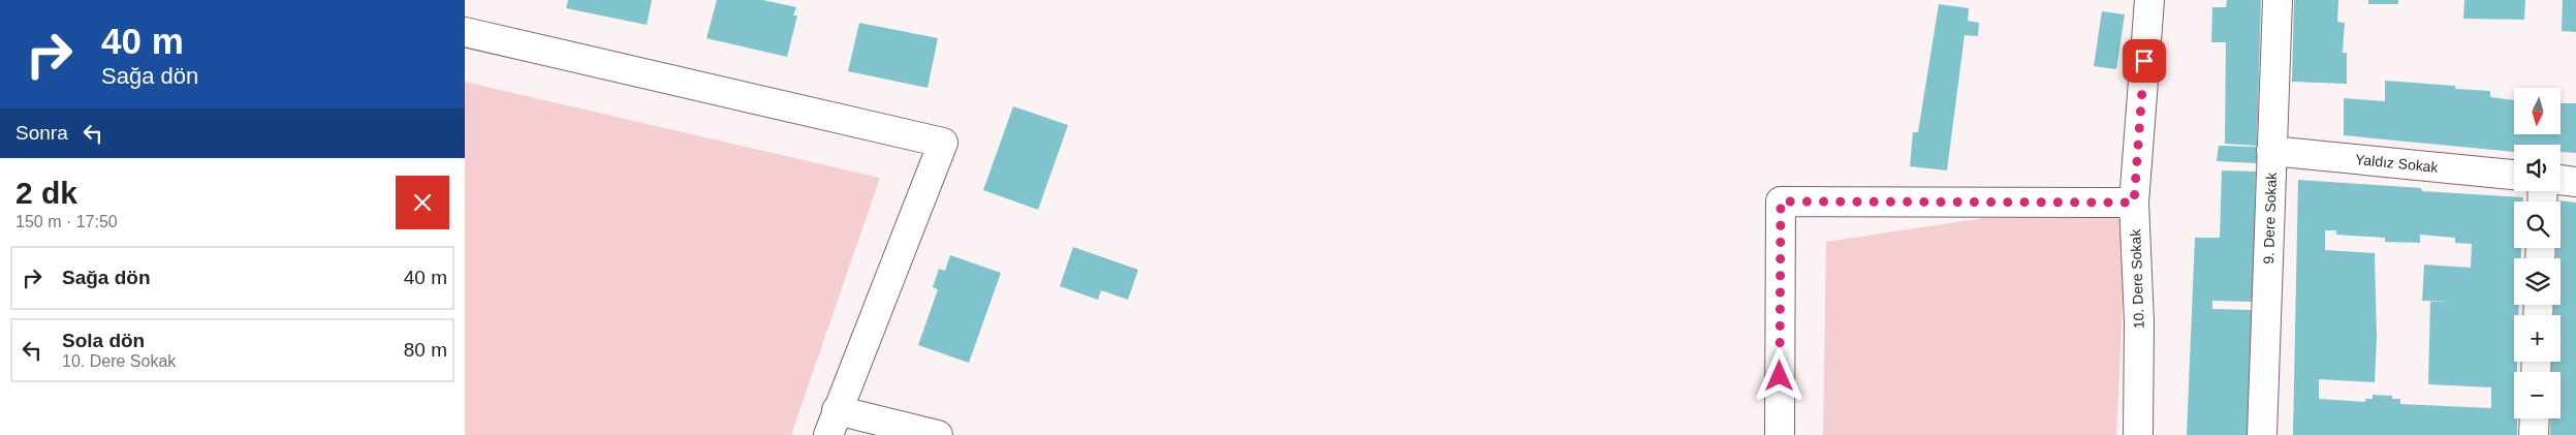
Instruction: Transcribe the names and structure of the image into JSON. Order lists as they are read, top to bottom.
{
  "streets": {
    "street": ["Yaldız Sokak", "9. Dere Sokak", "10. Dere Sokak"]
  },
  "crossings": [
    ["Yaldız Sokak", "9. Dere Sokak"]
  ],
  "north": "bottom",
  "page": {
    "turn": ["40 m", "Sağa dön"],
    "map_buttons": ["+", "−"],
    "then": "Sonra",
    "heading": ["2 dk", "150 m · 17:50"],
    "list": [
      {
        "name": "Sağa dön",
        "value": "40 m"
      },
      {
        "name": "Sola dön",
        "note": "10. Dere Sokak",
        "value": "80 m"
      }
    ]
  }
}
